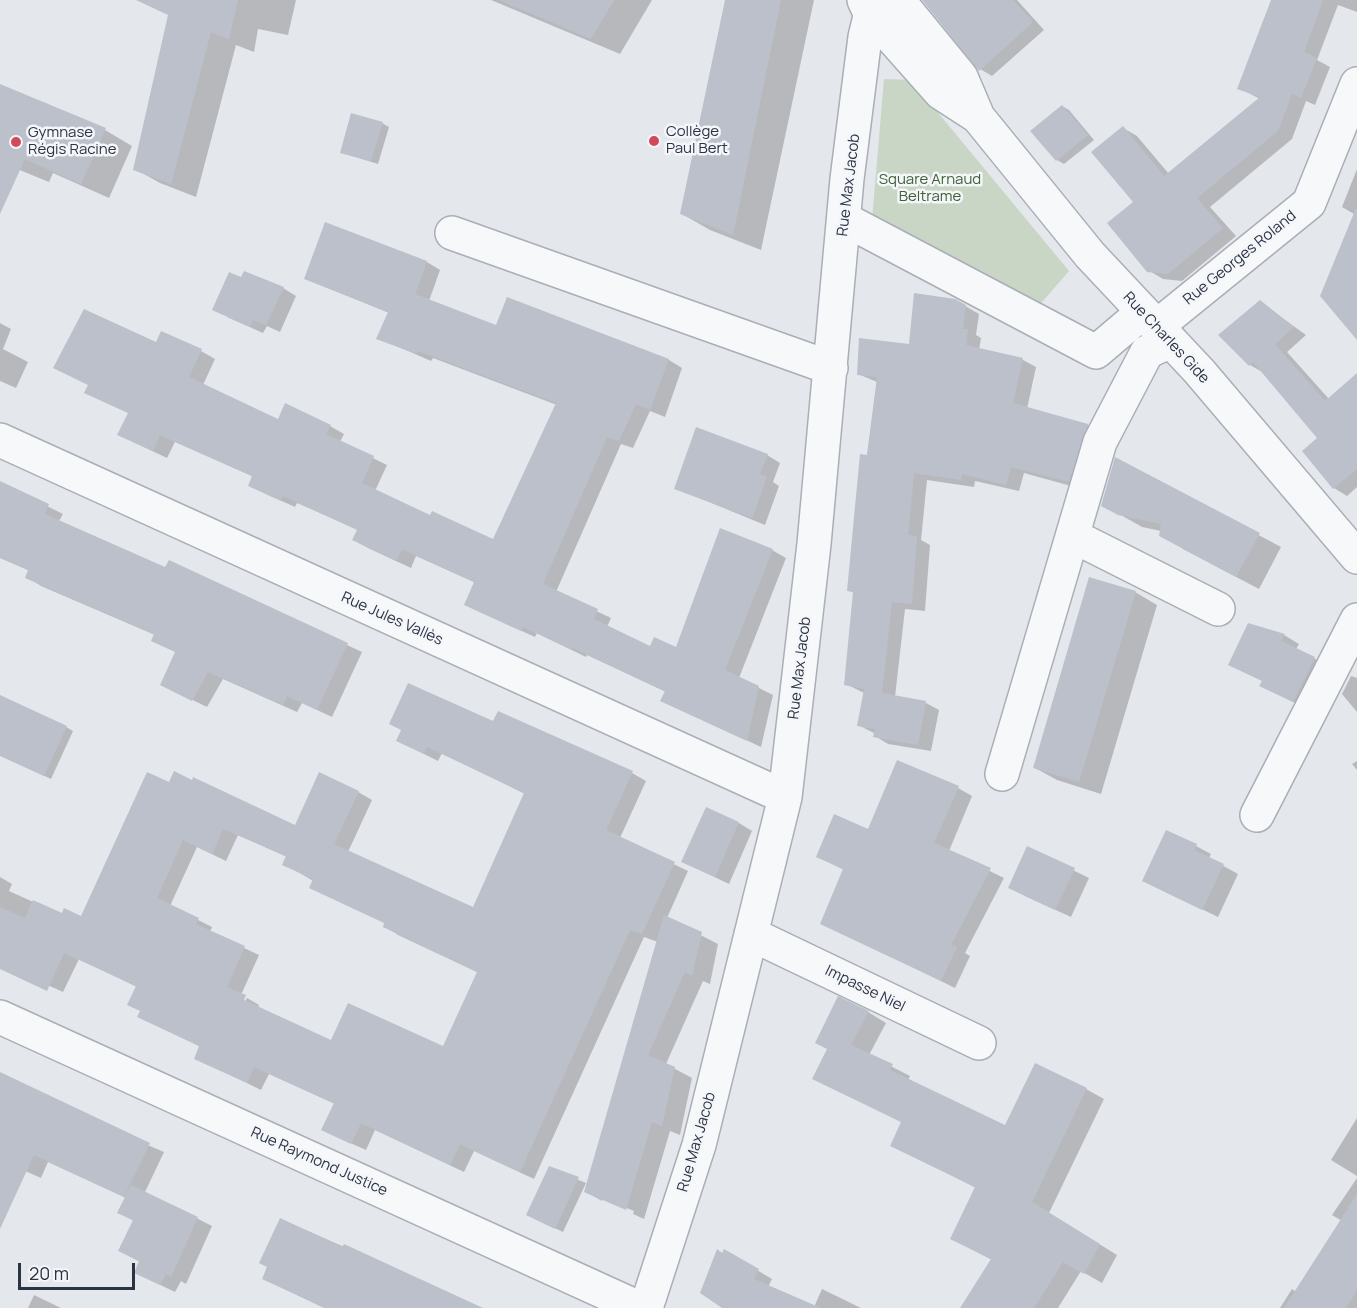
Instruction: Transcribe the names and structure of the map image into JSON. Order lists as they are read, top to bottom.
{
  "streets": {
    "street": [
      "Rue Max Jacob",
      "Rue Georges Roland",
      "Rue Charles Gide",
      "Rue Jules Vallès",
      "Impasse Niel",
      "Rue Raymond Justice"
    ]
  },
  "crossings": [
    ["Rue Max Jacob", "Rue Charles Gide"],
    ["Rue Max Jacob", "Rue Jules Vallès"],
    ["Rue Max Jacob", "Impasse Niel"],
    ["Rue Georges Roland", "Rue Charles Gide"]
  ],
  "parks": ["Square Arnaud Beltrame"],
  "places": ["Collège Paul Bert", "Gymnase Régis Racine"],
  "scale_bar": "20 m"
}
